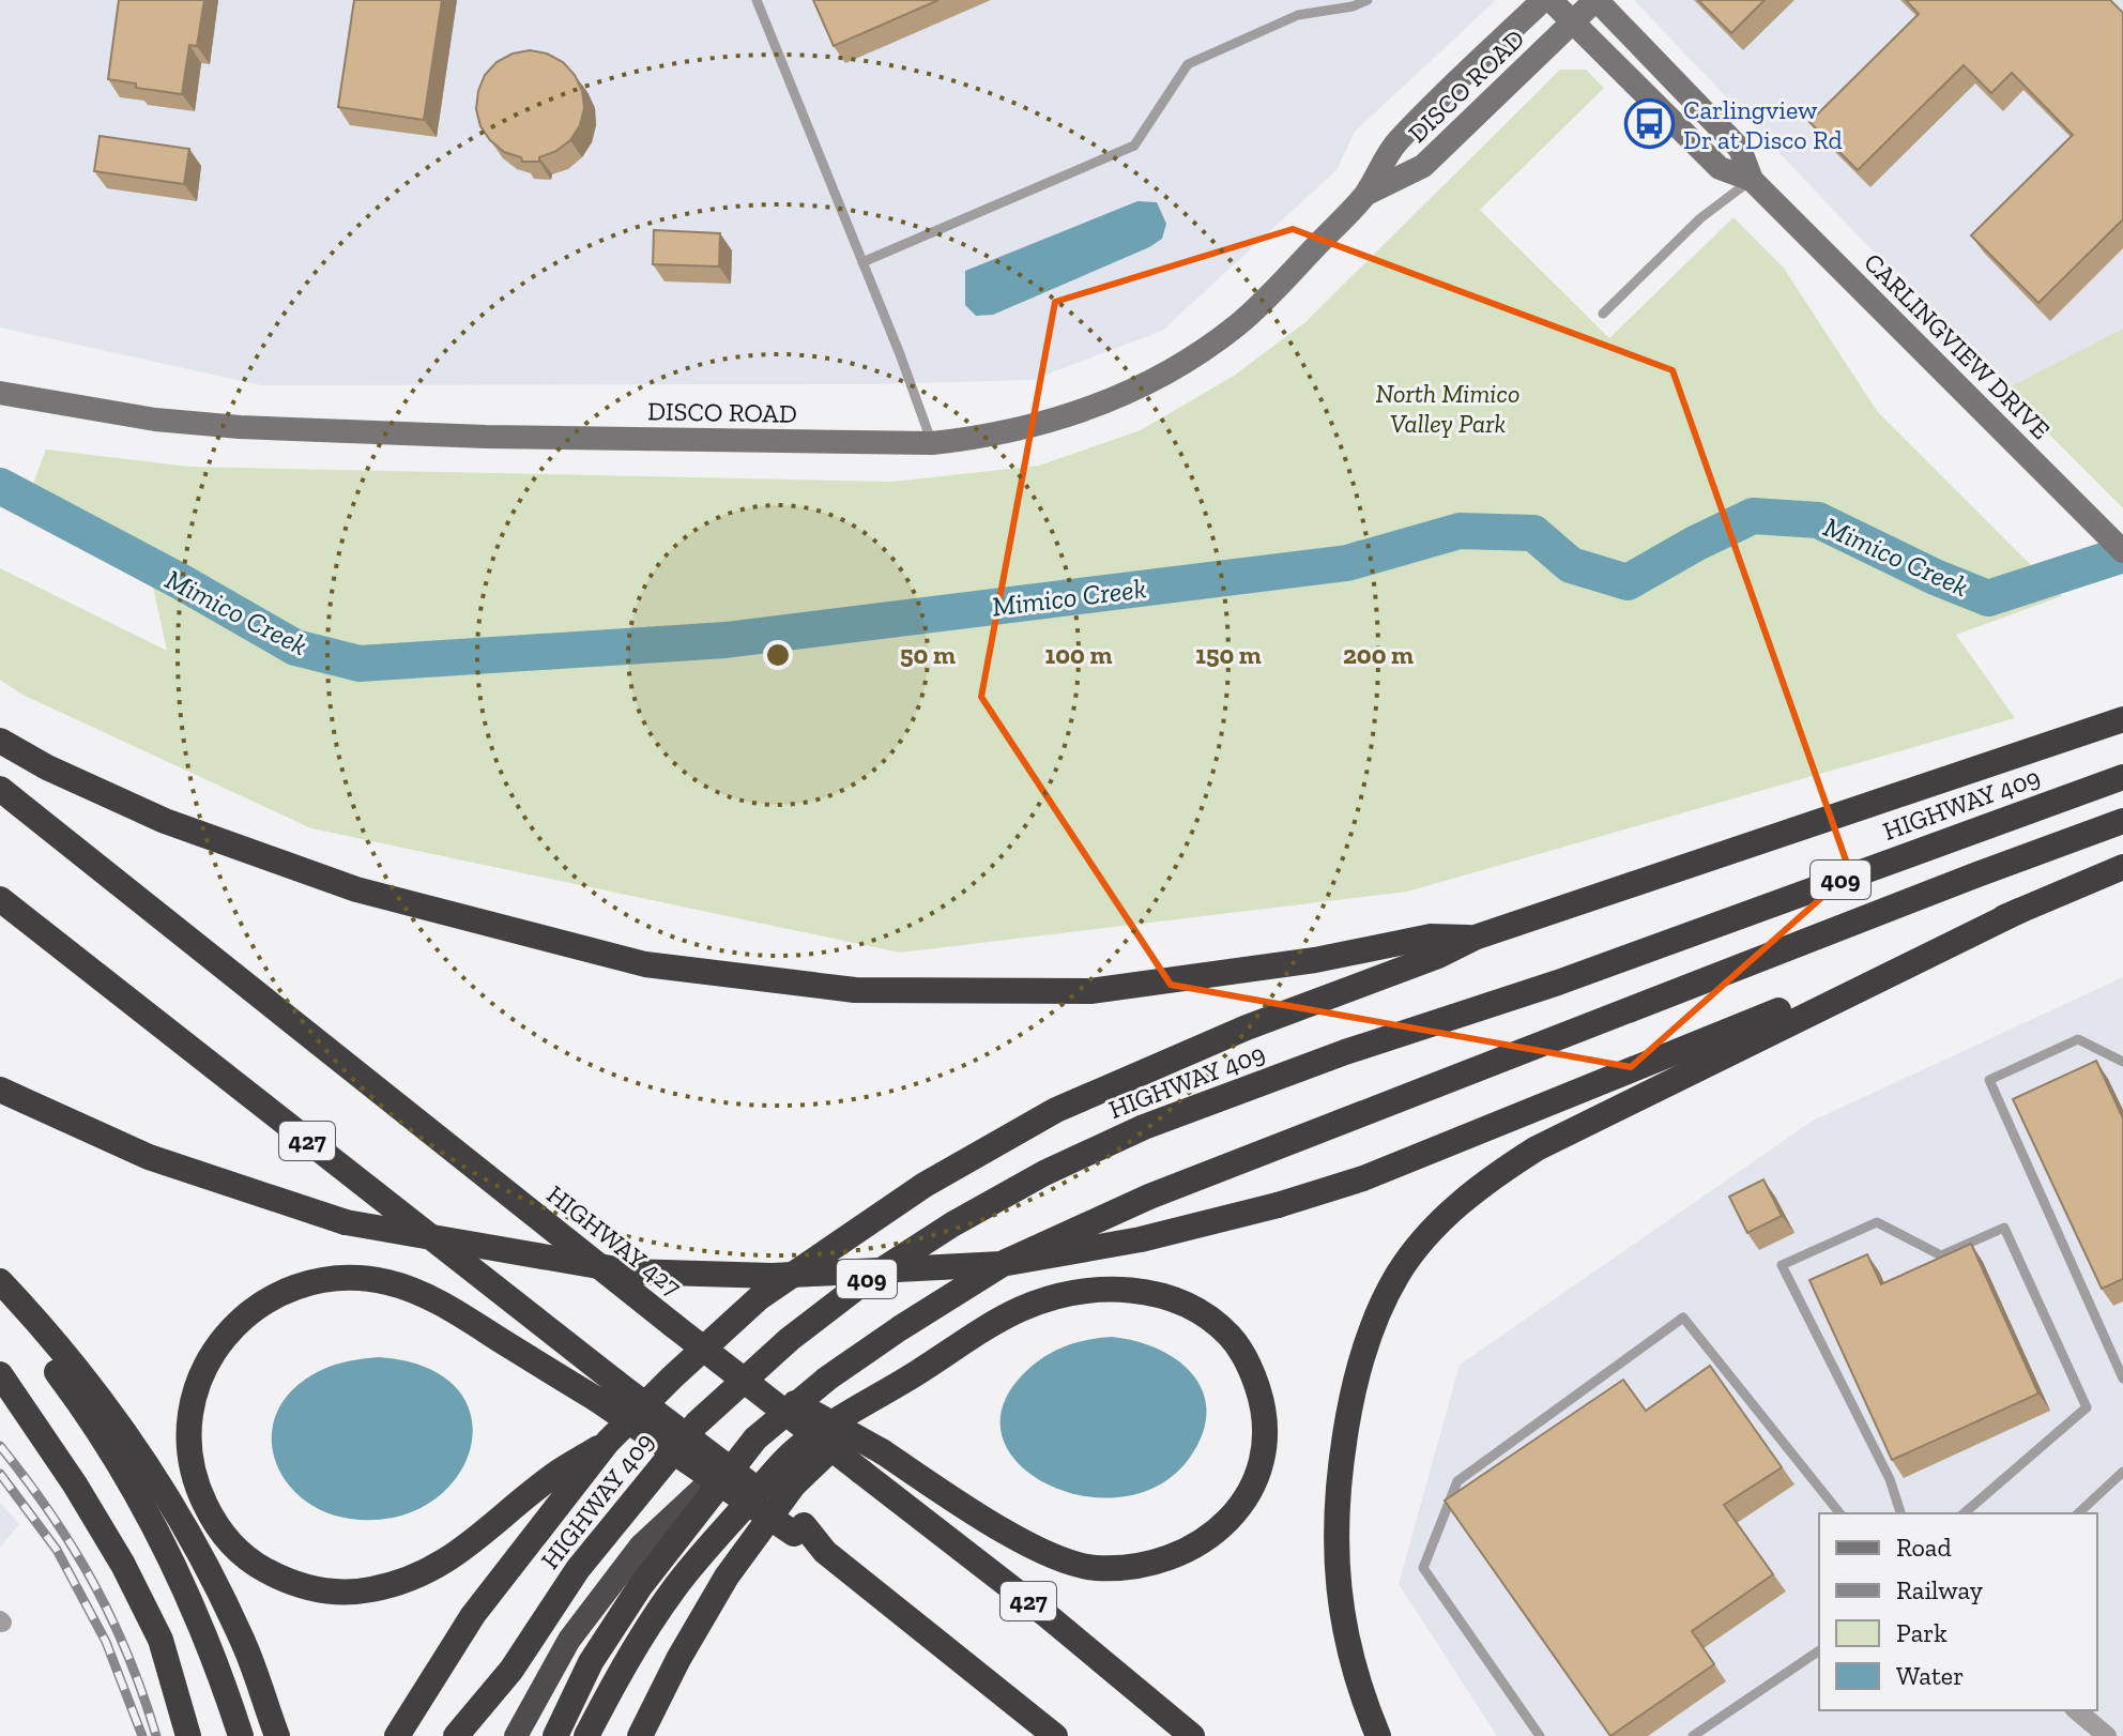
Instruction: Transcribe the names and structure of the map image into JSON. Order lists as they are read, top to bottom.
{
  "streets": {
    "highway": [
      "HIGHWAY 409",
      "409",
      "427",
      "HIGHWAY 427"
    ],
    "main road": ["DISCO ROAD", "CARLINGVIEW DRIVE"]
  },
  "crossings": [
    ["DISCO ROAD", "CARLINGVIEW DRIVE"]
  ],
  "water": ["Mimico Creek"],
  "parks": ["North Mimico Valley Park"],
  "places": {
    "bus stop": ["Carlingview Dr at Disco Rd"]
  },
  "legend": [
    "Road",
    "Railway",
    "Park",
    "Water"
  ],
  "rings": [
    "50 m",
    "100 m",
    "150 m",
    "200 m"
  ]
}
